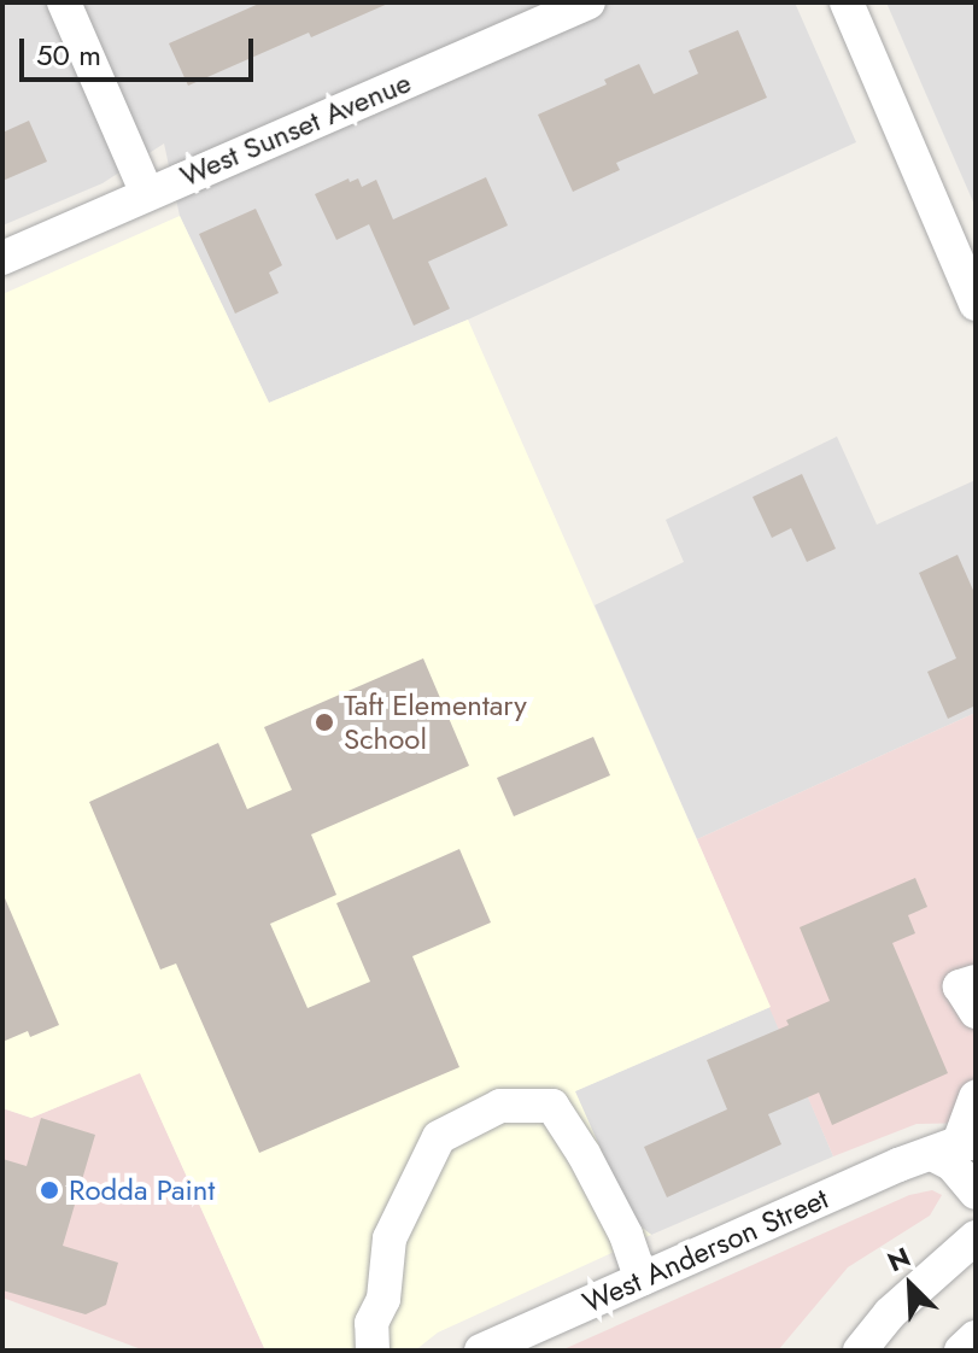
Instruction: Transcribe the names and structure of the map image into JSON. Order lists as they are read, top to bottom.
{
  "streets": {
    "street": ["West Sunset Avenue", "West Anderson Street"]
  },
  "places": ["Taft Elementary School", "Rodda Paint"],
  "scale_bar": "50 m",
  "north": "top left"
}
